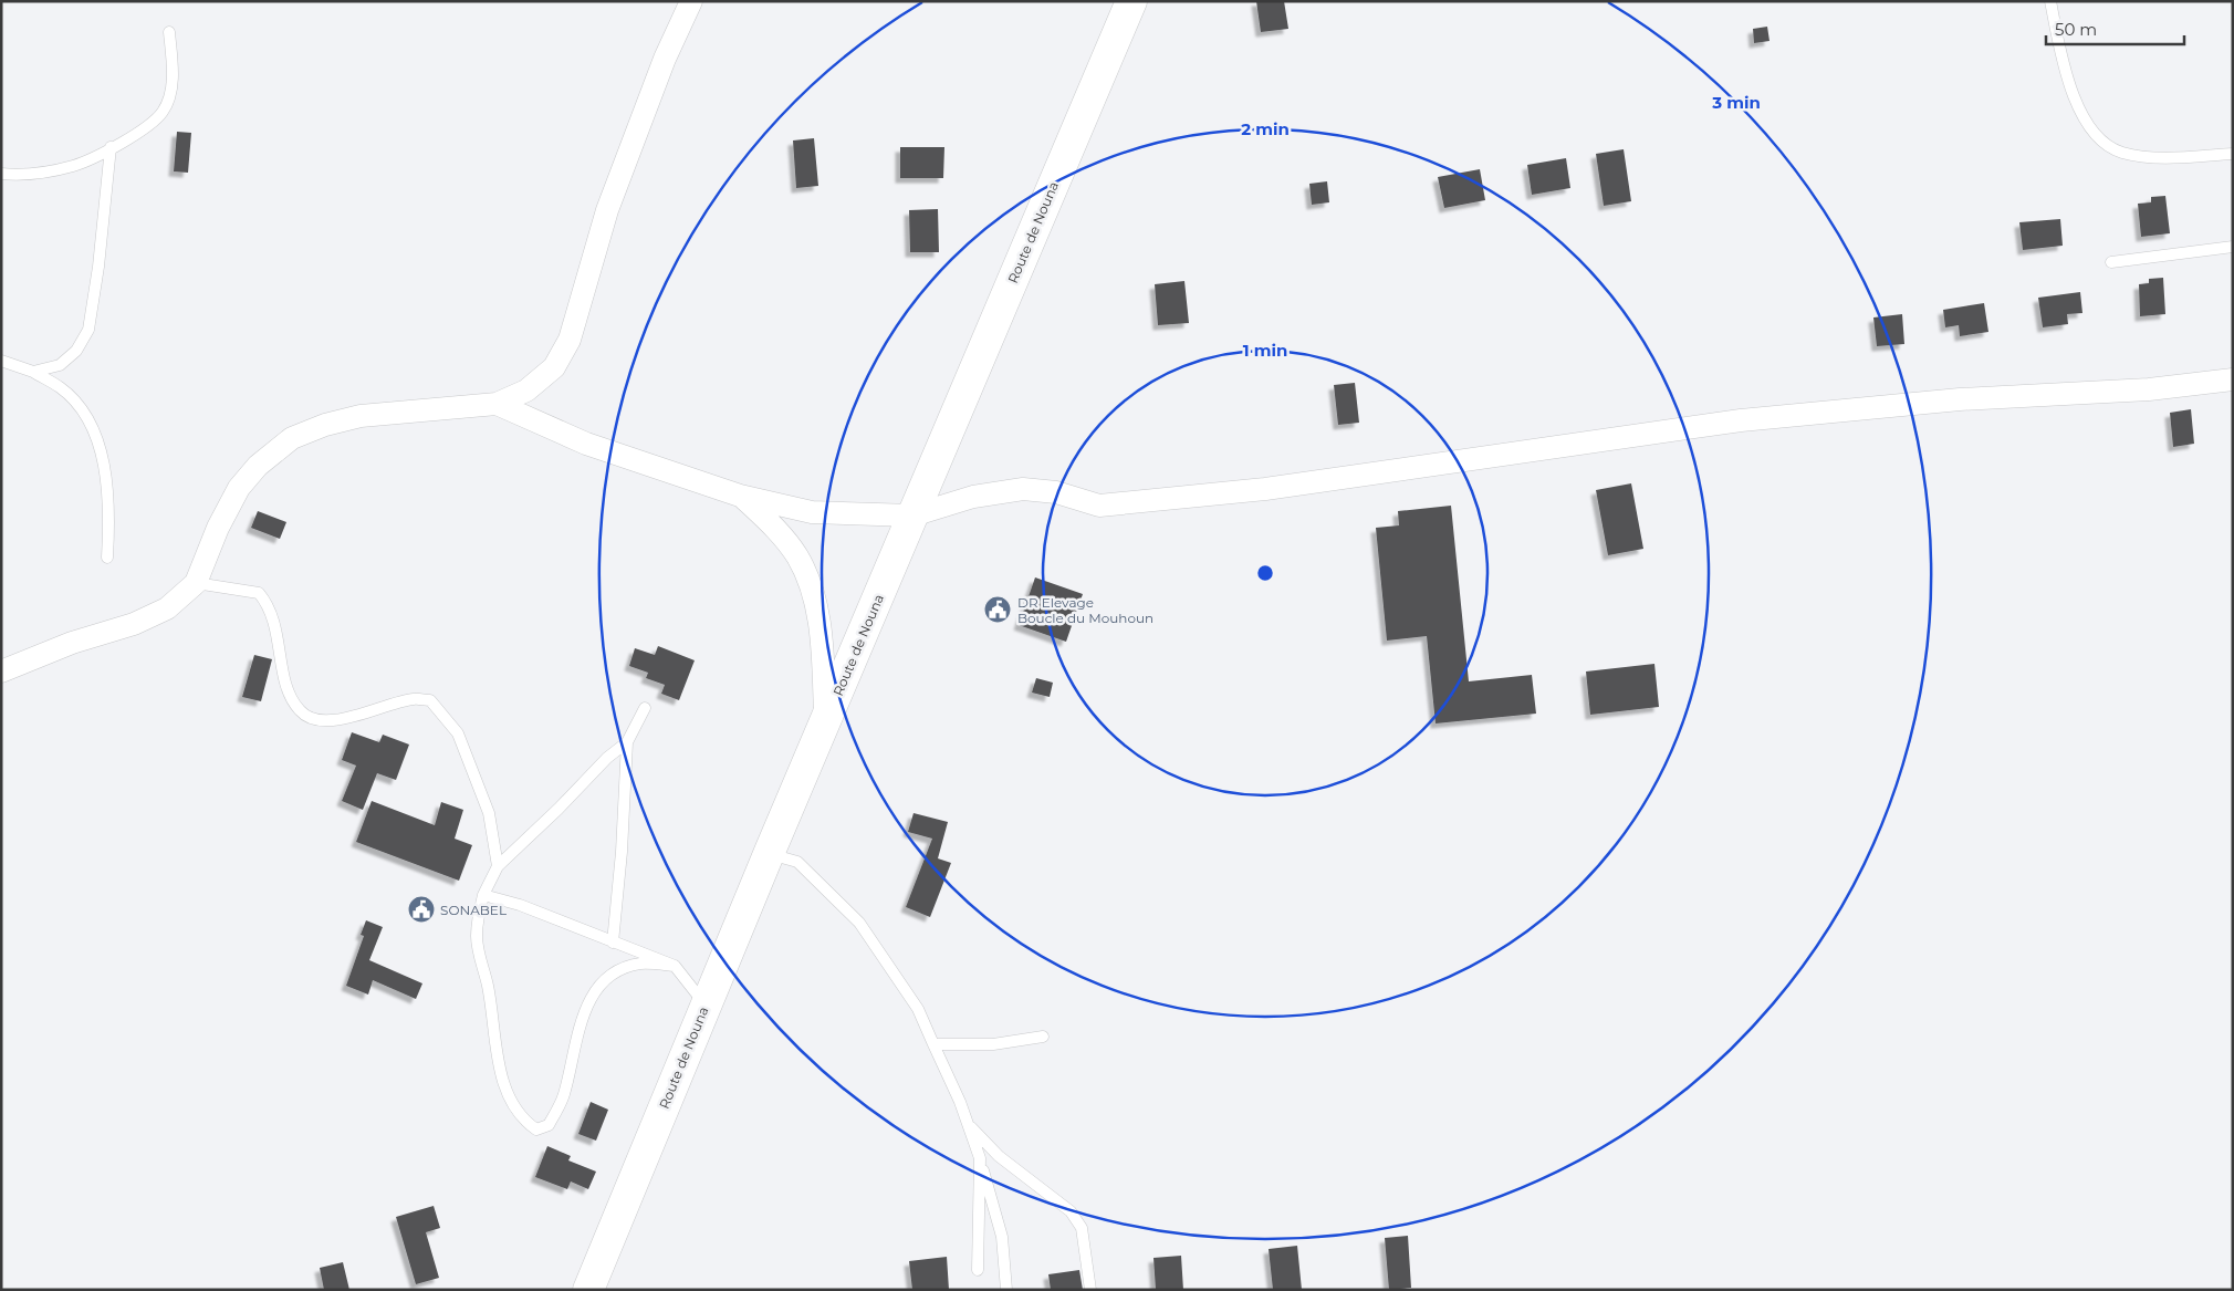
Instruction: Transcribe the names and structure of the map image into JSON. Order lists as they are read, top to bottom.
{
  "streets": {
    "main road": ["Route de Nouna"]
  },
  "places": {
    "public building": ["DR Elevage Boucle du Mouhoun", "SONABEL"]
  },
  "scale_bar": "50 m",
  "rings": ["3 min", "2 min", "1 min"]
}
